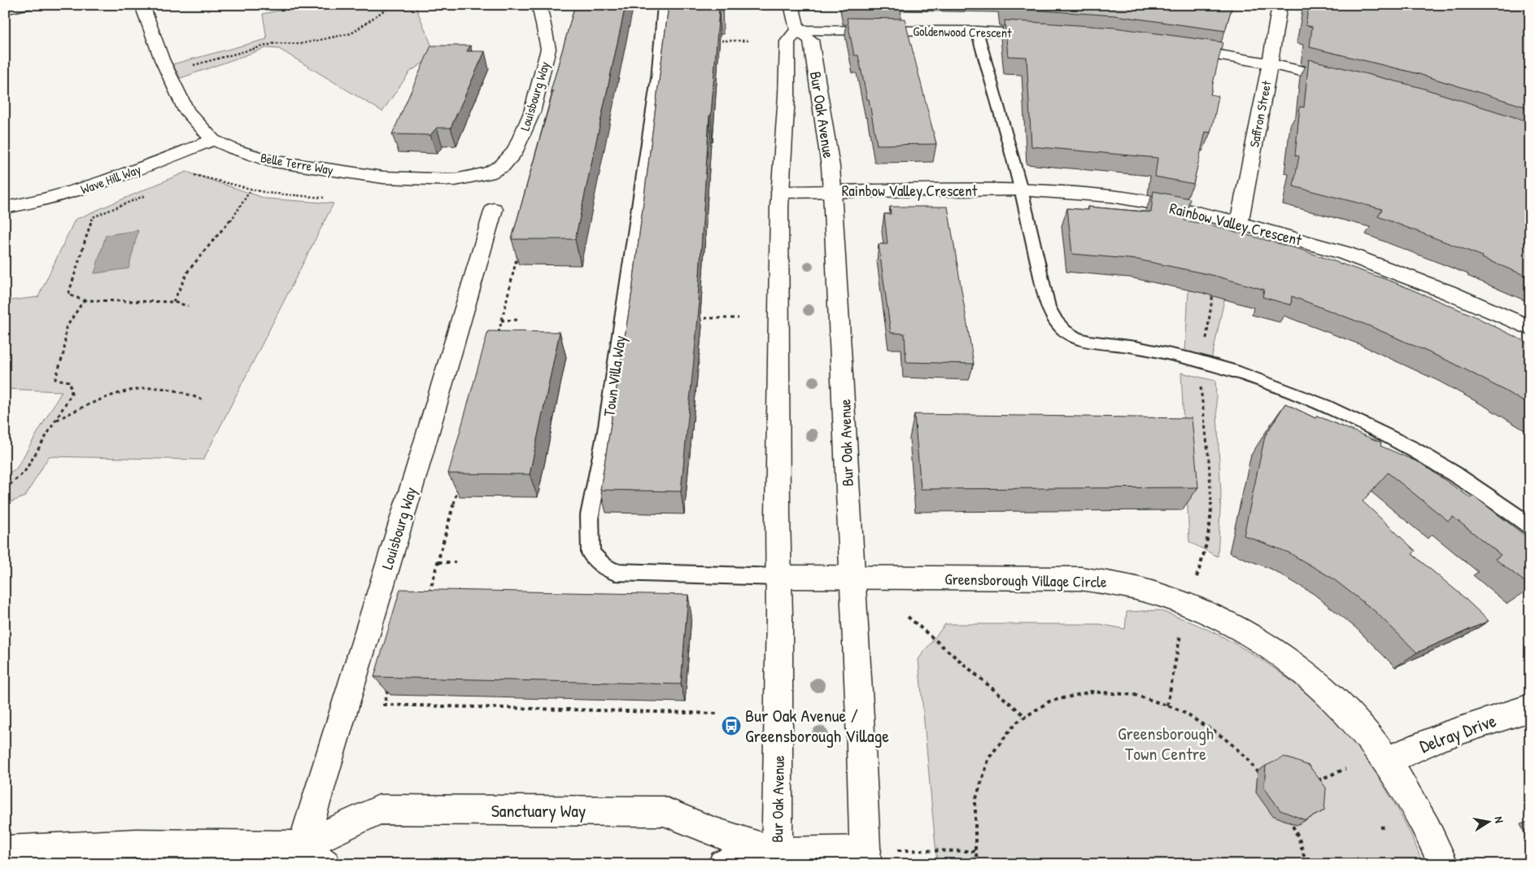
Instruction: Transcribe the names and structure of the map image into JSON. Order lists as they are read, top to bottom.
{
  "streets": {
    "street": [
      "Goldenwood Crescent",
      "Louisbourg Way",
      "Saffron Street",
      "Bur Oak Avenue",
      "Belle Terre Way",
      "Wave Hill Way",
      "Rainbow Valley Crescent",
      "Greensborough Village Circle",
      "Delray Drive",
      "Sanctuary Way"
    ],
    "lane": ["Town Villa Way"]
  },
  "crossings": [
    ["Goldenwood Crescent", "Bur Oak Avenue"],
    ["Louisbourg Way", "Belle Terre Way"],
    ["Louisbourg Way", "Sanctuary Way"],
    ["Saffron Street", "Rainbow Valley Crescent"],
    ["Bur Oak Avenue", "Rainbow Valley Crescent"],
    ["Bur Oak Avenue", "Town Villa Way"],
    ["Bur Oak Avenue", "Greensborough Village Circle"],
    ["Bur Oak Avenue", "Sanctuary Way"],
    ["Belle Terre Way", "Wave Hill Way"],
    ["Town Villa Way", "Greensborough Village Circle"],
    ["Greensborough Village Circle", "Delray Drive"]
  ],
  "parks": ["Greensborough Town Centre"],
  "places": {
    "bus stop": ["Bur Oak Avenue / Greensborough Village"]
  },
  "north": "right"
}
